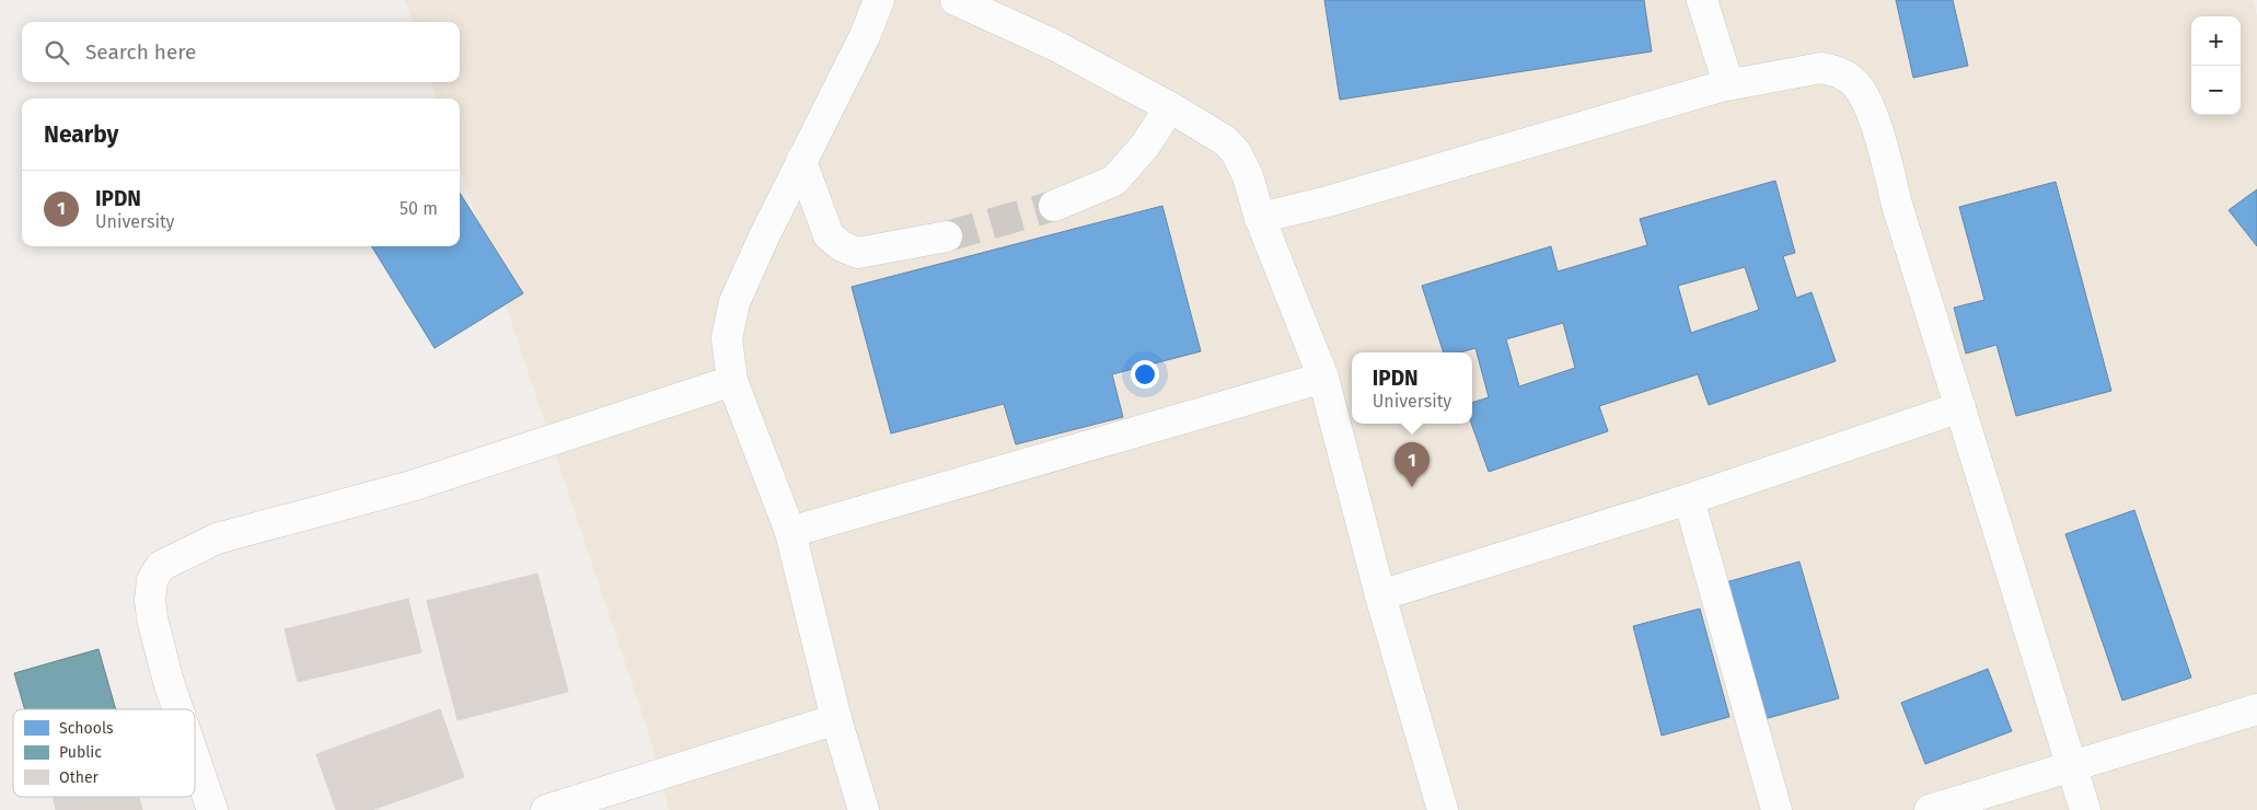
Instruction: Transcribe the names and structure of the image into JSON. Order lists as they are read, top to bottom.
{
  "legend": ["Schools", "Public", "Other"],
  "page": {
    "map_buttons": ["+", "−"],
    "search": "Search here",
    "heading": "Nearby",
    "list": [
      {
        "mark": "1",
        "name": "IPDN",
        "note": "University",
        "value": "50 m"
      }
    ],
    "popup": ["IPDN", "University"],
    "pins": "1"
  }
}
